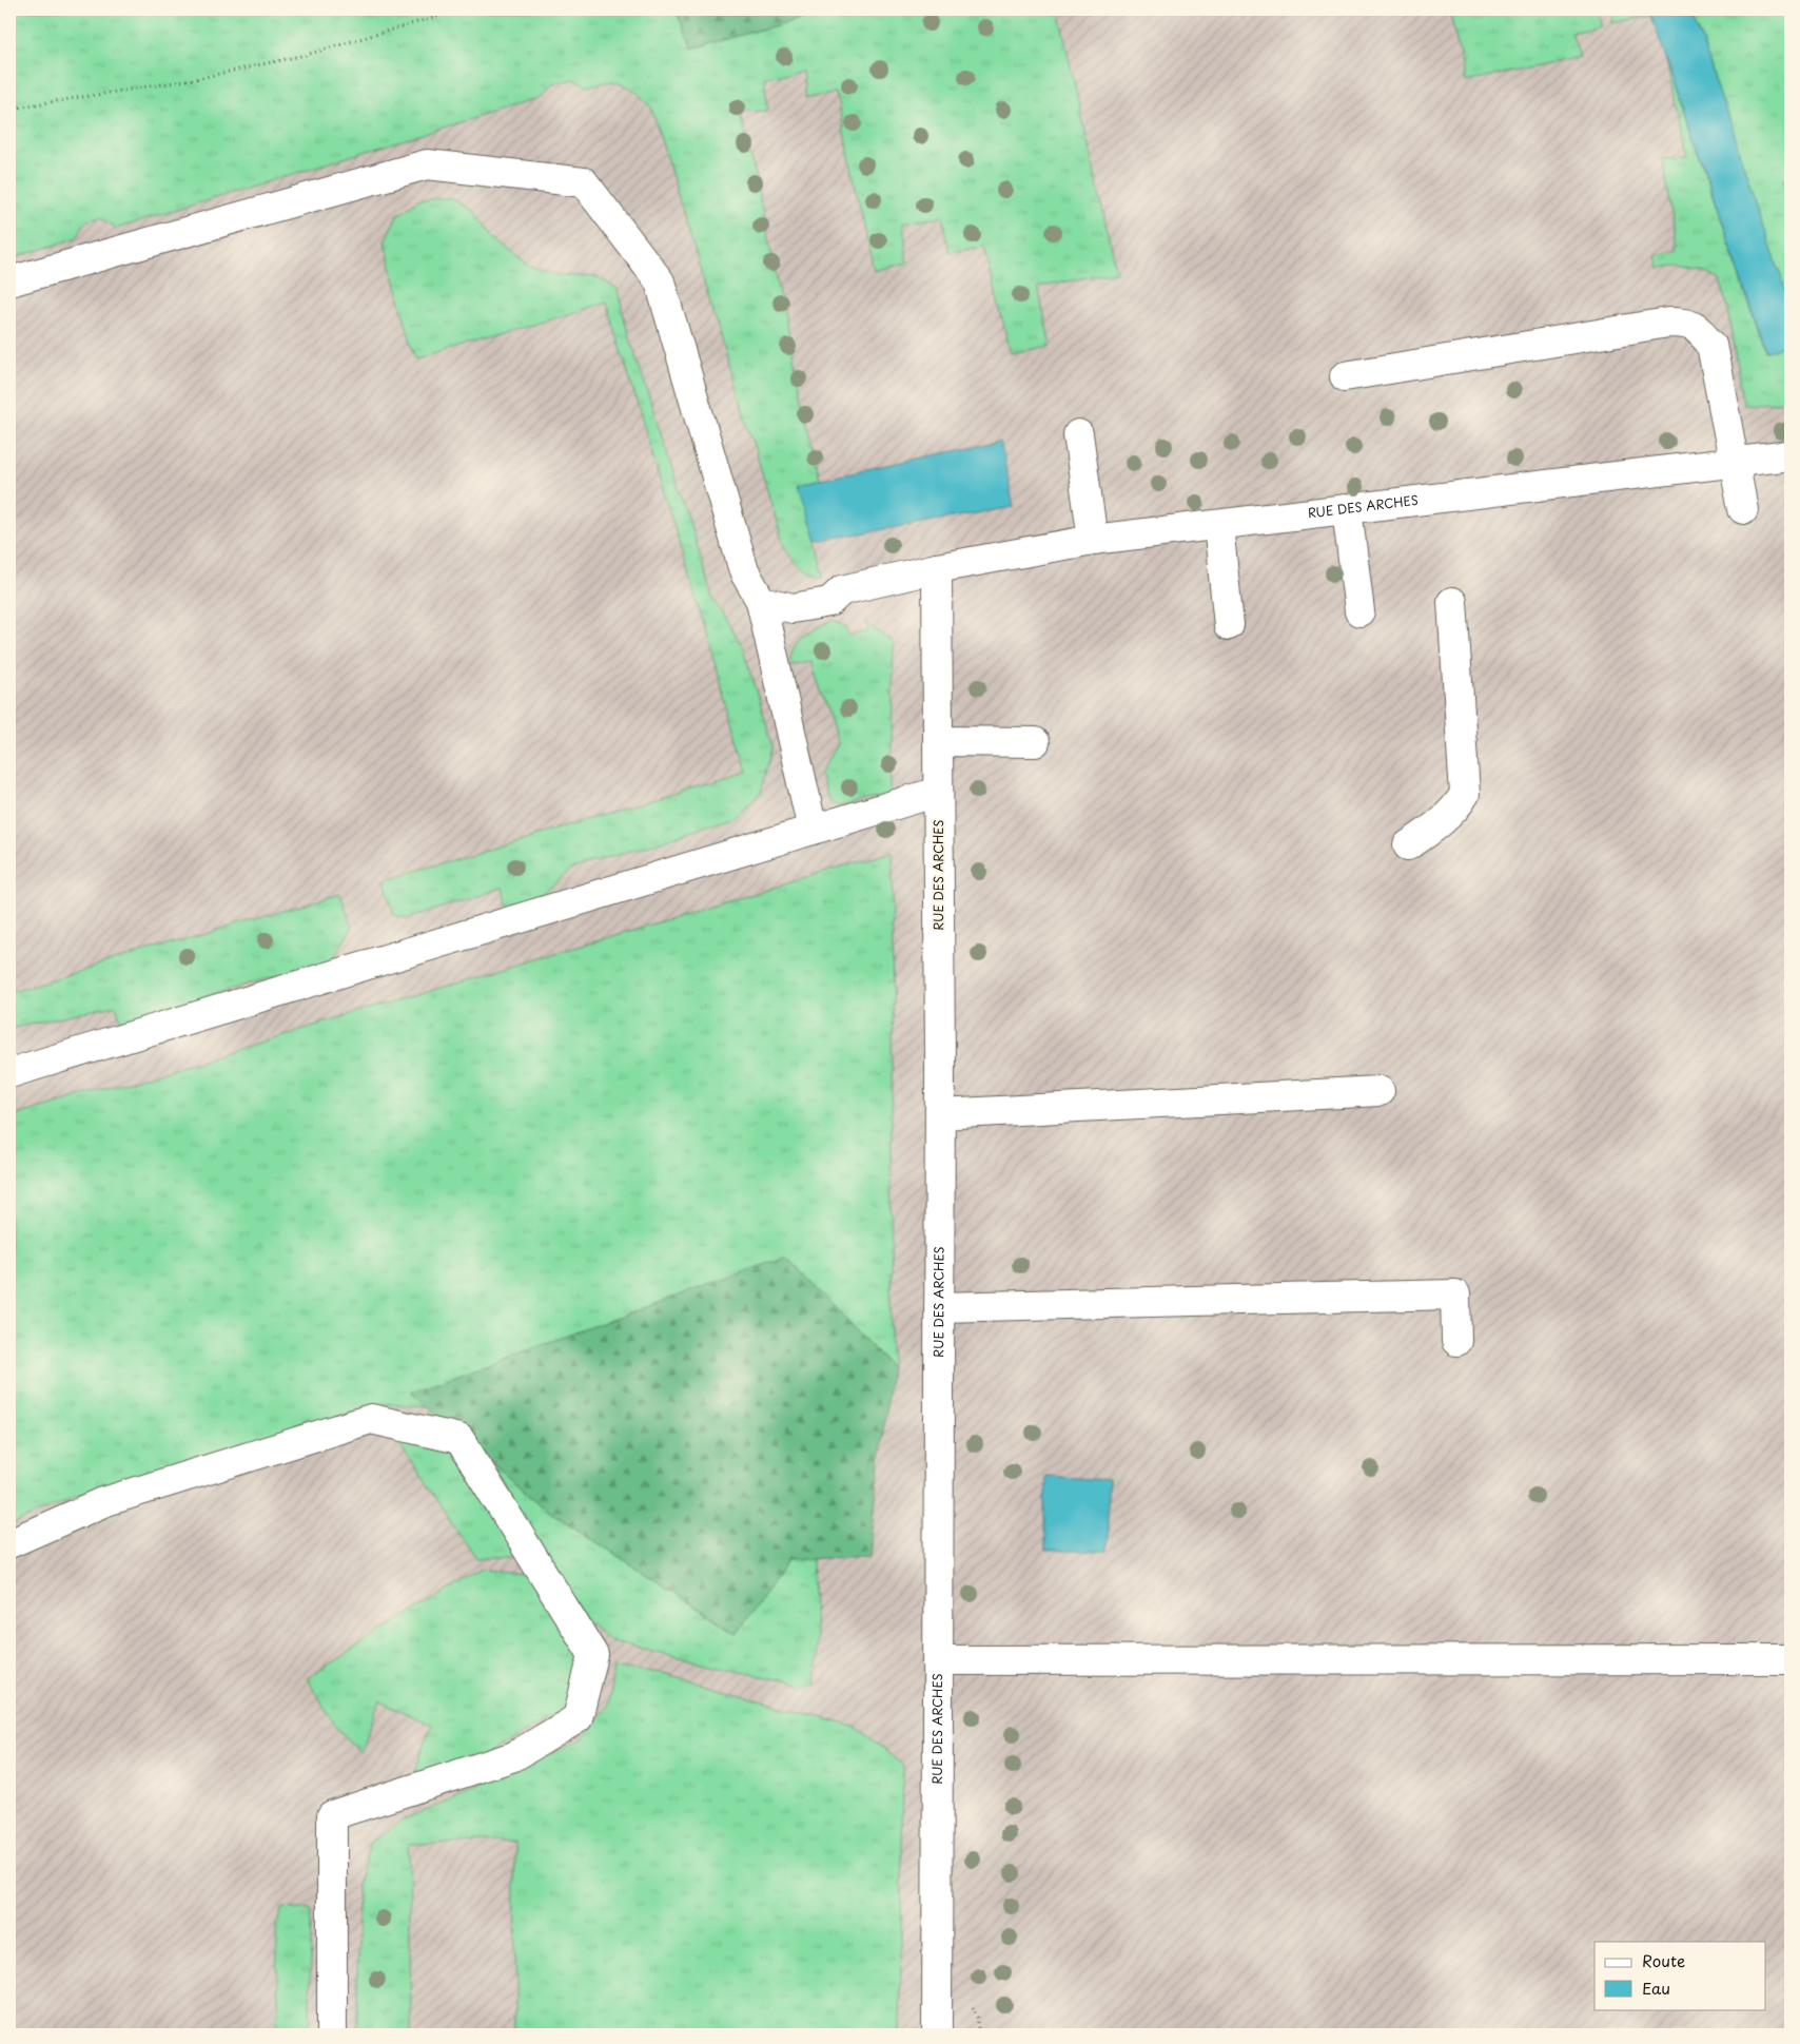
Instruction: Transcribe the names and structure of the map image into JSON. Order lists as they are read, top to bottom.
{
  "streets": {
    "street": ["RUE DES ARCHES"]
  },
  "legend": ["Route", "Eau"]
}
